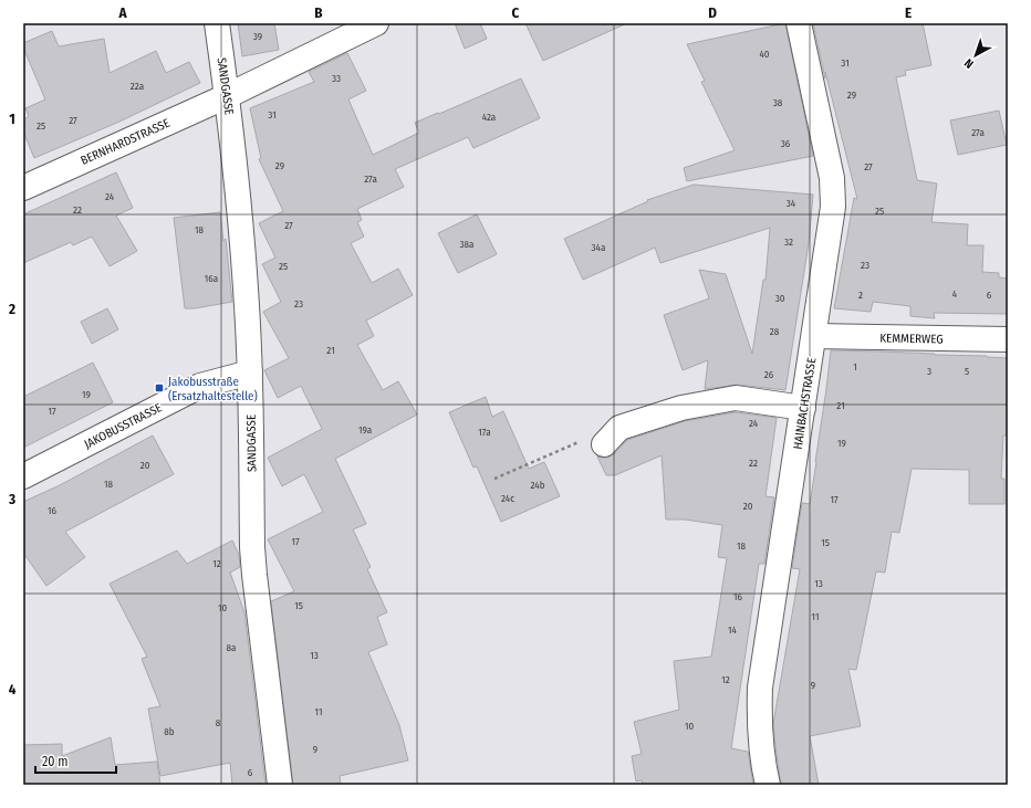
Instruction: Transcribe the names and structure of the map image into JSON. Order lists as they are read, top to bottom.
{
  "streets": {
    "street": [
      "SANDGASSE",
      "BERNHARDSTRASSE",
      "KEMMERWEG",
      "HAINBACHSTRASSE",
      "JAKOBUSSTRASSE"
    ]
  },
  "crossings": [
    ["SANDGASSE", "BERNHARDSTRASSE"],
    ["SANDGASSE", "JAKOBUSSTRASSE"],
    ["KEMMERWEG", "HAINBACHSTRASSE"]
  ],
  "places": {
    "transit": ["Jakobusstraße (Ersatzhaltestelle)"]
  },
  "house_numbers": [
    "39",
    "40",
    "31",
    "33",
    "22a",
    "29",
    "38",
    "31",
    "42a",
    "27",
    "25",
    "27a",
    "36",
    "29",
    "27",
    "27a",
    "24",
    "34",
    "22",
    "25",
    "27",
    "18",
    "32",
    "38a",
    "34a",
    "23",
    "25",
    "16a",
    "4",
    "2",
    "6",
    "30",
    "23",
    "28",
    "21",
    "1",
    "3",
    "5",
    "26",
    "19",
    "21",
    "17",
    "24",
    "19a",
    "17a",
    "19",
    "22",
    "20",
    "18",
    "24b",
    "24c",
    "17",
    "20",
    "16",
    "17",
    "15",
    "18",
    "12",
    "13",
    "16",
    "15",
    "10",
    "11",
    "14",
    "8a",
    "13",
    "12",
    "9",
    "11",
    "8",
    "10",
    "8b",
    "9",
    "6"
  ],
  "scale_bar": "20 m",
  "north": "bottom left",
  "grid": {
    "columns": [
      "A",
      "B",
      "C",
      "D",
      "E"
    ],
    "rows": [
      "1",
      "2",
      "3",
      "4"
    ]
  }
}
